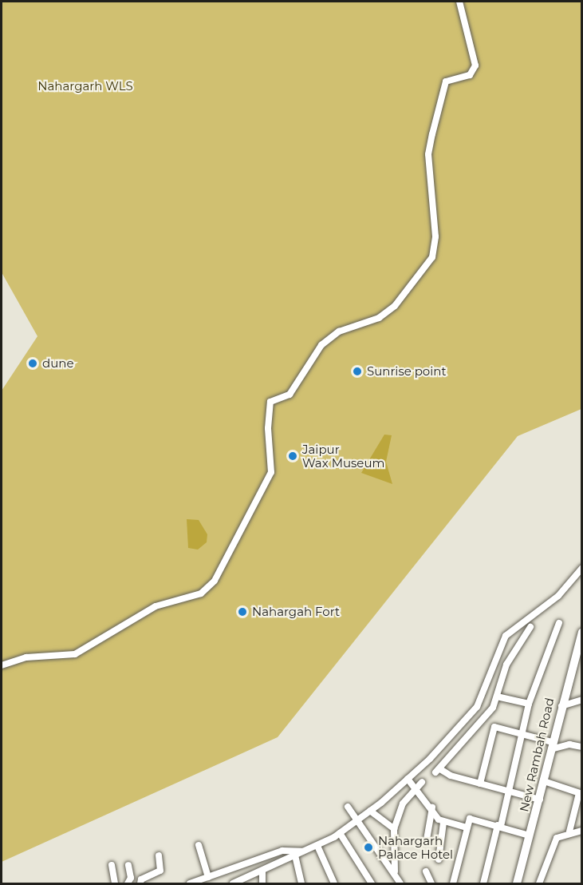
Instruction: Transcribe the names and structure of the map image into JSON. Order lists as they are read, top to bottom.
{
  "streets": {
    "street": ["New Rambah Road"]
  },
  "parks": ["Nahargarh WLS"],
  "places": [
    "dune",
    "Sunrise point",
    "Jaipur Wax Museum",
    "Nahargah Fort",
    "Nahargarh Palace Hotel"
  ]
}
